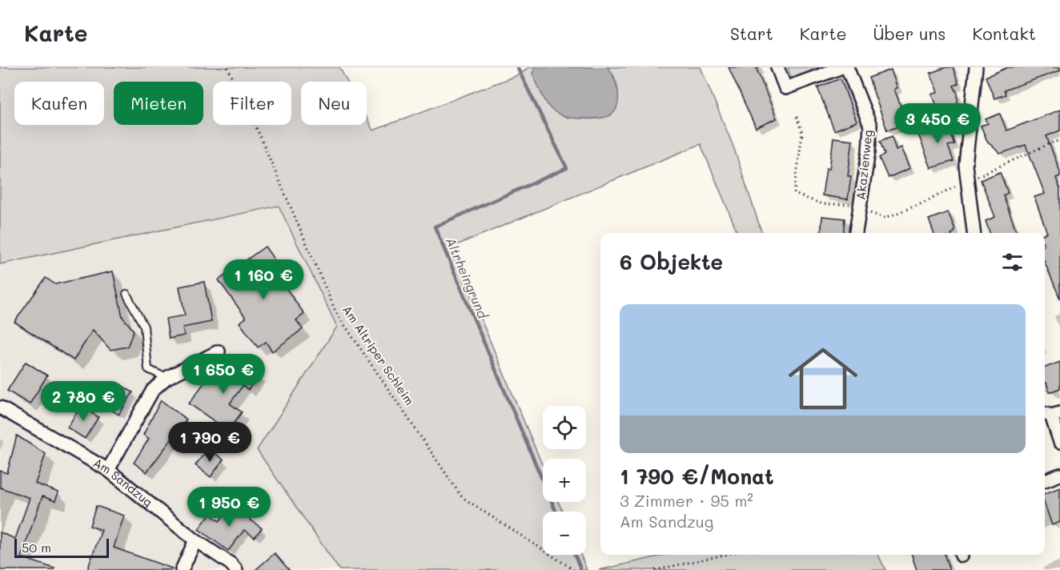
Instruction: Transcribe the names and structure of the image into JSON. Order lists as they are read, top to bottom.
{
  "streets": {
    "street": ["Akazienweg", "Am Sandzug"],
    "path": ["Am Altriper Schleim"]
  },
  "water": ["Altrheingrund"],
  "scale_bar": "50 m",
  "page": {
    "header": "Karte",
    "nav": [
      "Start",
      "Karte",
      "Über uns",
      "Kontakt"
    ],
    "chip": [
      "Kaufen",
      "Mieten",
      "Filter",
      "Neu"
    ],
    "price": [
      "3 450 €",
      "1 160 €",
      "1 650 €",
      "2 780 €",
      "1 790 €",
      "1 950 €"
    ],
    "heading": "6 Objekte",
    "list": [
      {
        "name": "1 790 €/Monat",
        "note": "3 Zimmer · 95 m² · Am Sandzug"
      }
    ],
    "map_buttons": ["+", "−"],
    "scale": "50 m"
  }
}
